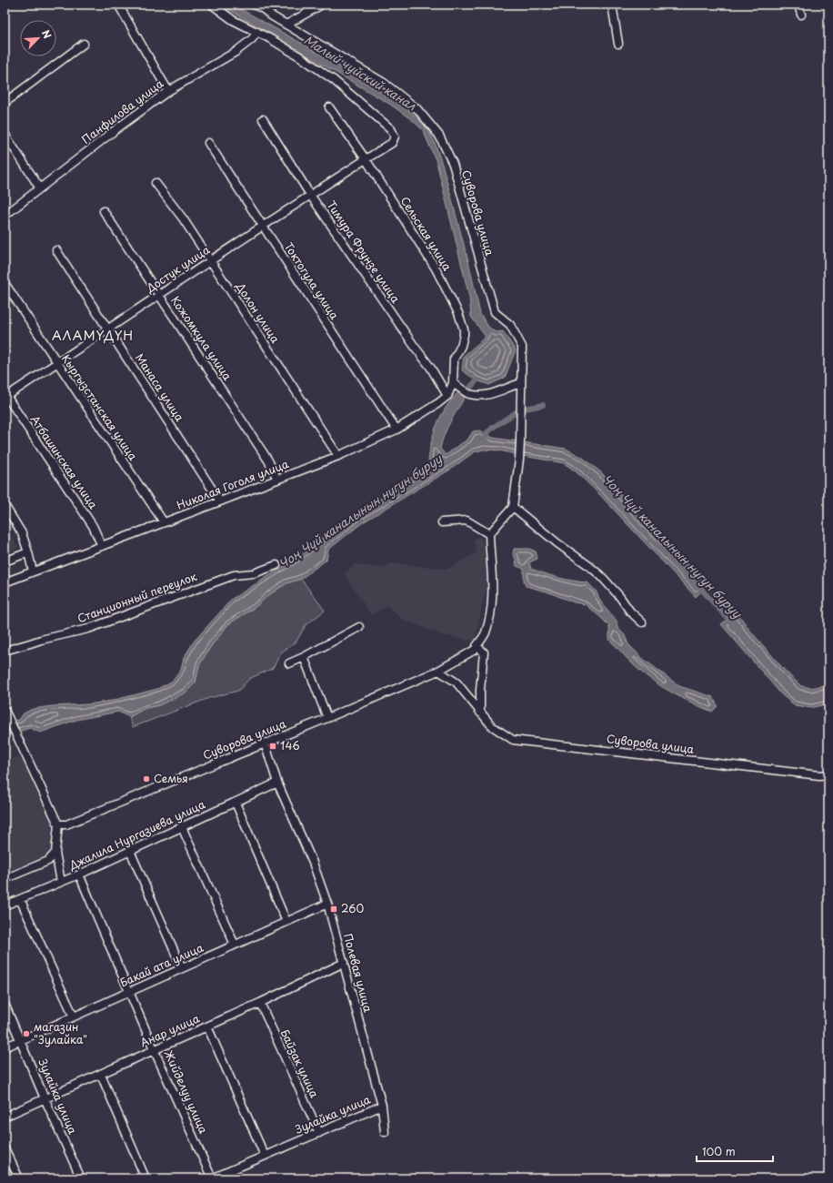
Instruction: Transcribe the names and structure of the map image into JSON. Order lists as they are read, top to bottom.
{
  "streets": {
    "street": [
      "Панфилова улица",
      "Суворова улица",
      "Сельская улица",
      "Тимура Фрунзе улица",
      "Достук улица",
      "Токтогула улица",
      "Долон улица",
      "Кожомкула улица",
      "Манаса улица",
      "Кыргызстанская улица",
      "Атбашинская улица",
      "Николая Гоголя улица",
      "Станционный переулок",
      "Джалила Нургазиева улица",
      "Бакай ата улица",
      "Полевая улица",
      "Анар улица",
      "Байзак улица",
      "Жийделуу улица",
      "Зулайка улица"
    ]
  },
  "crossings": [
    ["Панфилова улица", "Достук улица"],
    ["Суворова улица", "Полевая улица"],
    ["Сельская улица", "Достук улица"],
    ["Сельская улица", "Николая Гоголя улица"],
    ["Тимура Фрунзе улица", "Достук улица"],
    ["Тимура Фрунзе улица", "Николая Гоголя улица"],
    ["Достук улица", "Токтогула улица"],
    ["Достук улица", "Долон улица"],
    ["Достук улица", "Кожомкула улица"],
    ["Достук улица", "Манаса улица"],
    ["Достук улица", "Кыргызстанская улица"],
    ["Достук улица", "Атбашинская улица"],
    ["Токтогула улица", "Николая Гоголя улица"],
    ["Долон улица", "Николая Гоголя улица"],
    ["Кожомкула улица", "Николая Гоголя улица"],
    ["Манаса улица", "Николая Гоголя улица"],
    ["Кыргызстанская улица", "Николая Гоголя улица"],
    ["Атбашинская улица", "Николая Гоголя улица"],
    ["Джалила Нургазиева улица", "Полевая улица"],
    ["Джалила Нургазиева улица", "Жийделуу улица"],
    ["Бакай ата улица", "Полевая улица"],
    ["Бакай ата улица", "Жийделуу улица"],
    ["Бакай ата улица", "Зулайка улица"],
    ["Полевая улица", "Анар улица"],
    ["Полевая улица", "Зулайка улица"],
    ["Анар улица", "Байзак улица"],
    ["Анар улица", "Жийделуу улица"],
    ["Анар улица", "Зулайка улица"],
    ["Байзак улица", "Зулайка улица"],
    ["Жийделуу улица", "Зулайка улица"]
  ],
  "districts": ["АЛАМҮДҮН"],
  "water": ["Малый чуйский канал", "Чоң Чүй каналынын нугун буруу"],
  "places": {
    "transit": ["146", "260"],
    "other": ["Семья", "магазин \"Зулайка\""]
  },
  "scale_bar": "100 m",
  "north": "top right"
}
